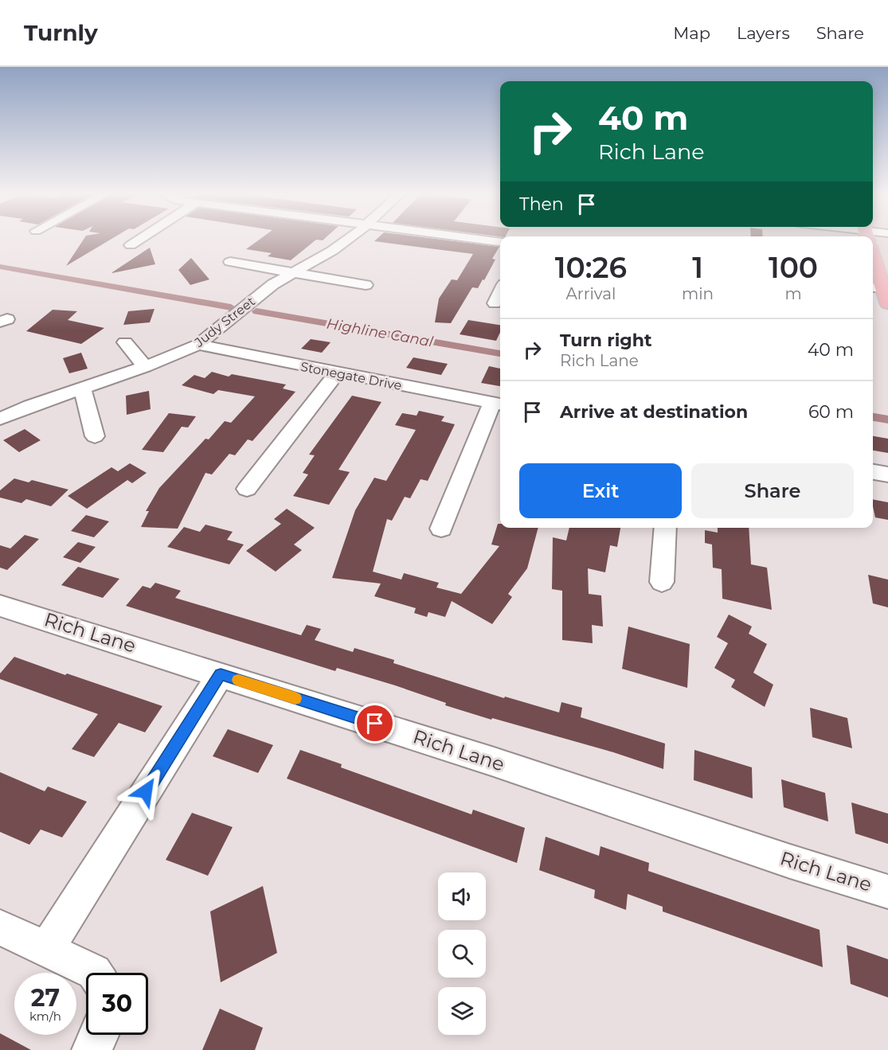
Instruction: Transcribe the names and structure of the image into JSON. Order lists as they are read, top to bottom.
{
  "streets": {
    "street": ["Judy Street", "Stonegate Drive", "Rich Lane"]
  },
  "crossings": [
    ["Judy Street", "Stonegate Drive"]
  ],
  "water": ["Highline Canal"],
  "page": {
    "header": "Turnly",
    "nav": ["Map", "Layers", "Share"],
    "turn": ["40 m", "Rich Lane"],
    "then": "Then",
    "eta": [
      "10:26",
      "Arrival",
      "1",
      "min",
      "100",
      "m"
    ],
    "list": [
      {
        "name": "Turn right",
        "note": "Rich Lane",
        "value": "40 m"
      },
      {
        "name": "Arrive at destination",
        "value": "60 m"
      }
    ],
    "buttons": ["Exit", "Share"],
    "speed": "27 km/h",
    "limit": "30"
  }
}
